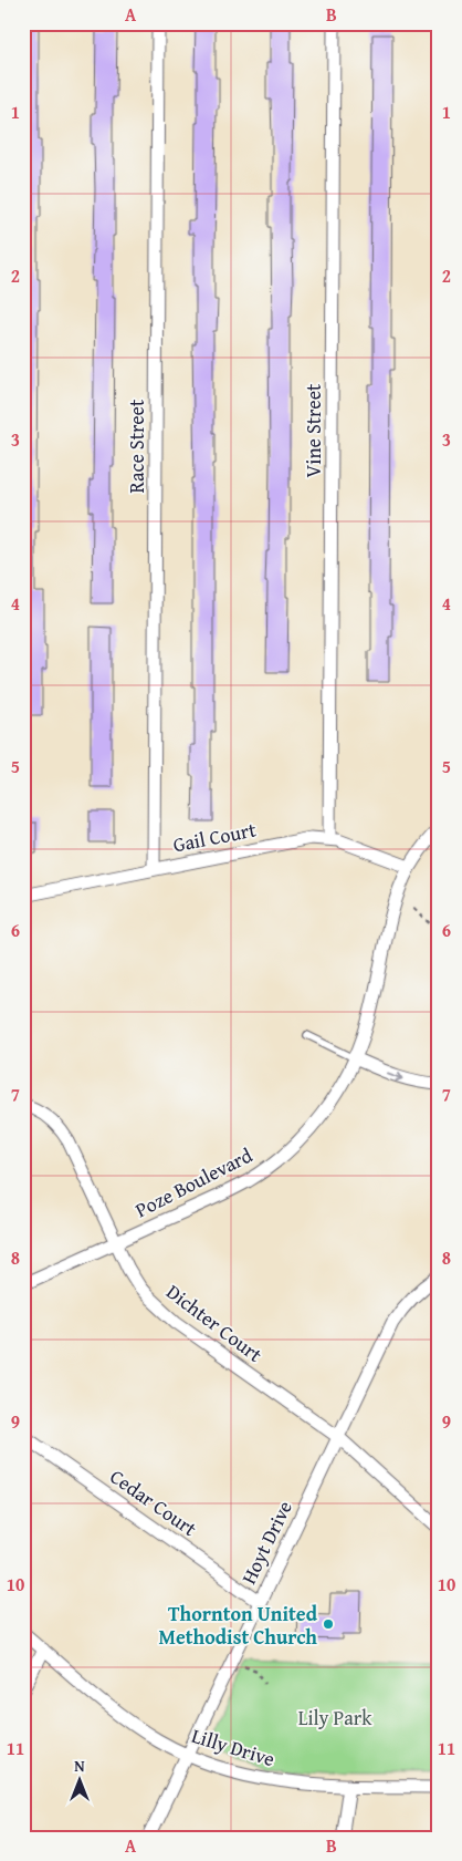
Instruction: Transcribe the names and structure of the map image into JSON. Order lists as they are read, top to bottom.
{
  "streets": {
    "street": [
      "Vine Street",
      "Race Street",
      "Gail Court",
      "Poze Boulevard",
      "Dichter Court",
      "Cedar Court",
      "Hoyt Drive",
      "Lilly Drive"
    ]
  },
  "crossings": [
    ["Vine Street", "Gail Court"],
    ["Race Street", "Gail Court"],
    ["Gail Court", "Poze Boulevard"],
    ["Poze Boulevard", "Dichter Court"],
    ["Dichter Court", "Hoyt Drive"],
    ["Cedar Court", "Hoyt Drive"],
    ["Hoyt Drive", "Lilly Drive"]
  ],
  "parks": ["Lily Park"],
  "places": ["Thornton United Methodist Church"],
  "north": "top",
  "grid": {
    "columns": ["A", "B"],
    "rows": [
      "1",
      "2",
      "3",
      "4",
      "5",
      "6",
      "7",
      "8",
      "9",
      "10",
      "11"
    ]
  }
}
